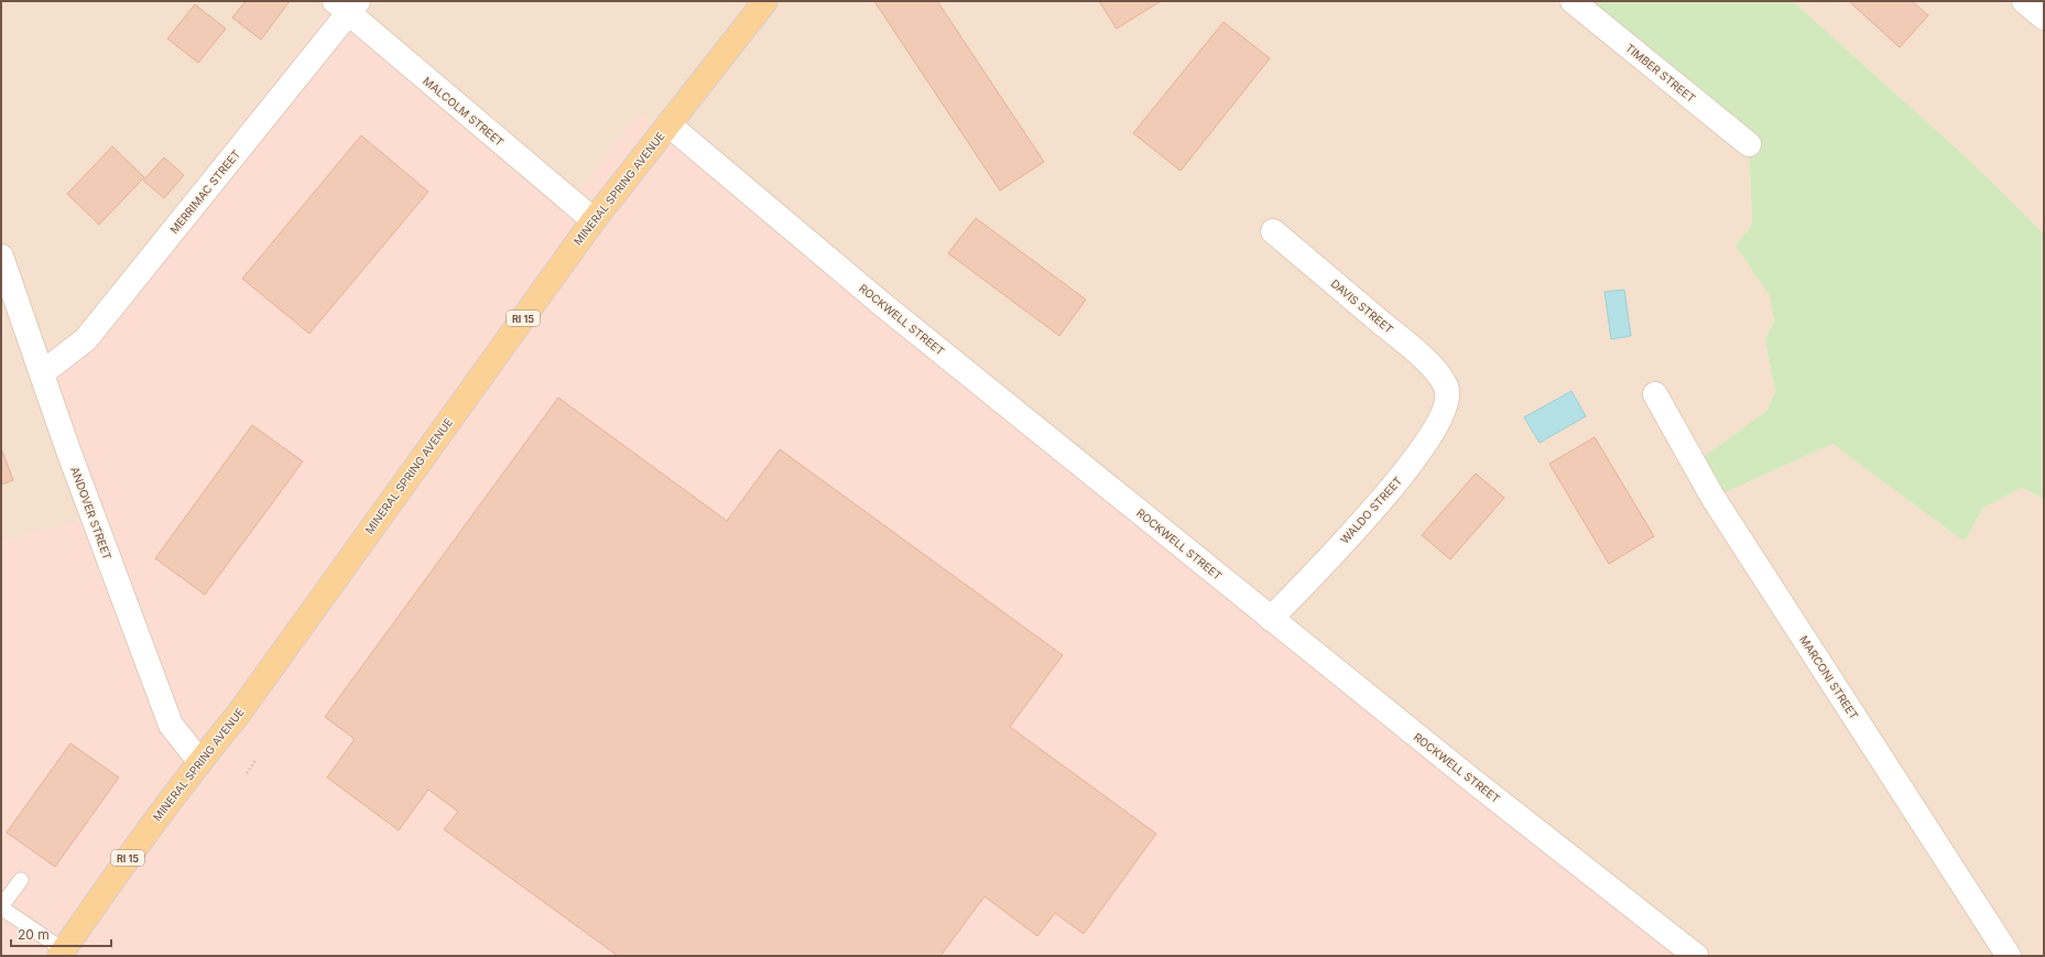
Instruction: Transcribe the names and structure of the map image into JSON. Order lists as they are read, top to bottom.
{
  "streets": {
    "main road": ["MINERAL SPRING AVENUE", "RI 15"],
    "street": [
      "TIMBER STREET",
      "MALCOLM STREET",
      "MERRIMAC STREET",
      "DAVIS STREET",
      "ROCKWELL STREET",
      "WALDO STREET",
      "ANDOVER STREET",
      "MARCONI STREET"
    ]
  },
  "crossings": [
    ["MALCOLM STREET", "MINERAL SPRING AVENUE"],
    ["MALCOLM STREET", "MERRIMAC STREET"],
    ["MINERAL SPRING AVENUE", "ROCKWELL STREET"],
    ["MINERAL SPRING AVENUE", "ANDOVER STREET"],
    ["MERRIMAC STREET", "ANDOVER STREET"],
    ["DAVIS STREET", "WALDO STREET"],
    ["ROCKWELL STREET", "WALDO STREET"]
  ],
  "scale_bar": "20 m"
}
